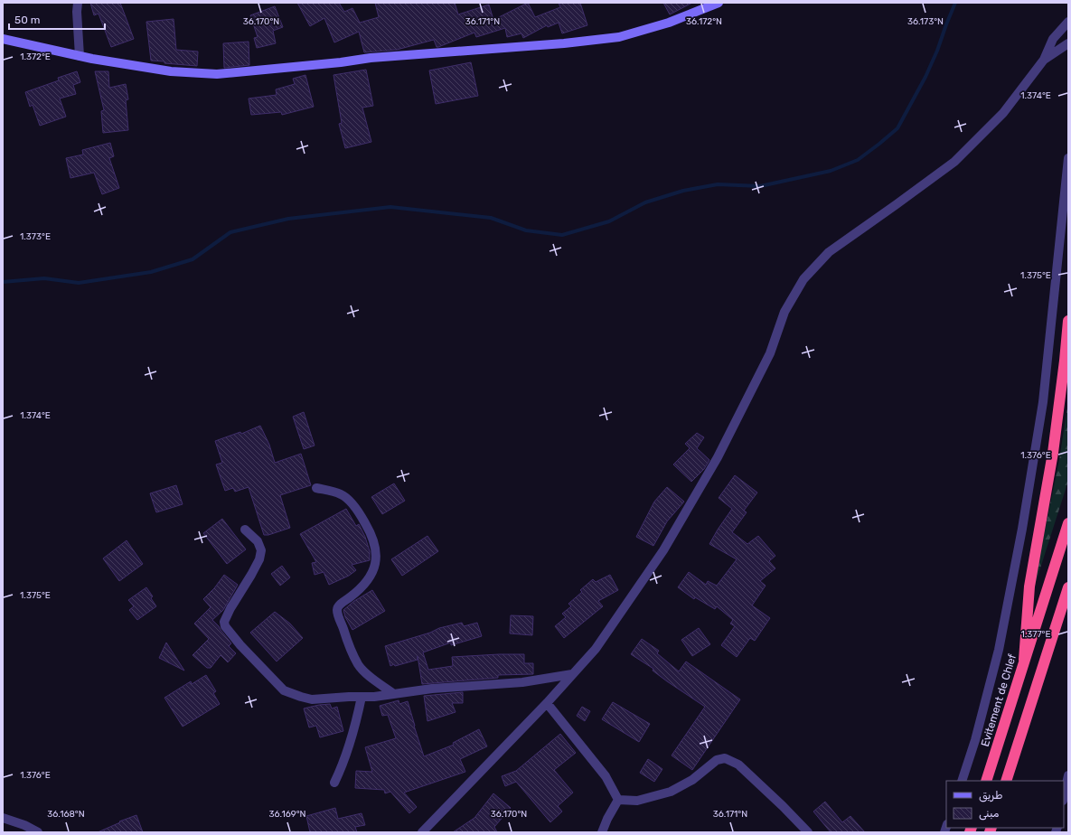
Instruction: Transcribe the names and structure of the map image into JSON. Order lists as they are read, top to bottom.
{
  "streets": {
    "highway": ["Evitement de Chlef"]
  },
  "legend": ["طريق", "مبنى"],
  "scale_bar": "50 m",
  "coordinates": [
    "36.170°N",
    "36.171°N",
    "36.172°N",
    "36.173°N",
    "1.372°E",
    "1.374°E",
    "1.373°E",
    "1.375°E",
    "1.376°E",
    "1.377°E",
    "36.168°N",
    "36.169°N"
  ]
}
